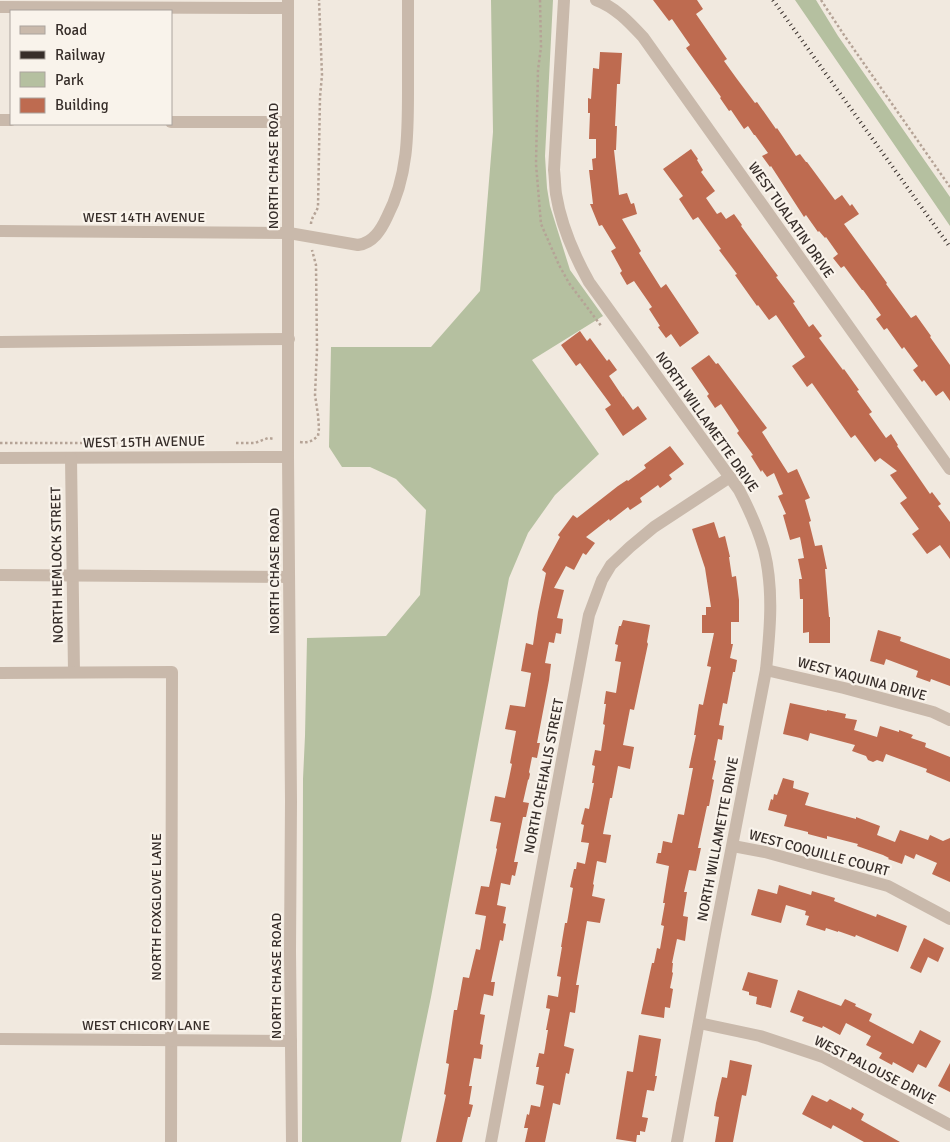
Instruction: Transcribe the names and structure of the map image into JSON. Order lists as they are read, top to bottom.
{
  "streets": {
    "street": [
      "NORTH CHASE ROAD",
      "WEST 14TH AVENUE",
      "WEST TUALATIN DRIVE",
      "NORTH WILLAMETTE DRIVE",
      "WEST 15TH AVENUE",
      "NORTH HEMLOCK STREET",
      "WEST YAQUINA DRIVE",
      "NORTH CHEHALIS STREET",
      "WEST COQUILLE COURT",
      "NORTH FOXGLOVE LANE",
      "WEST CHICORY LANE",
      "WEST PALOUSE DRIVE"
    ]
  },
  "crossings": [
    ["NORTH CHASE ROAD", "WEST 14TH AVENUE"],
    ["NORTH CHASE ROAD", "WEST 15TH AVENUE"],
    ["NORTH CHASE ROAD", "WEST CHICORY LANE"],
    ["NORTH WILLAMETTE DRIVE", "WEST YAQUINA DRIVE"],
    ["NORTH WILLAMETTE DRIVE", "NORTH CHEHALIS STREET"],
    ["NORTH WILLAMETTE DRIVE", "WEST COQUILLE COURT"],
    ["NORTH WILLAMETTE DRIVE", "WEST PALOUSE DRIVE"],
    ["WEST 15TH AVENUE", "NORTH HEMLOCK STREET"],
    ["NORTH HEMLOCK STREET", "NORTH FOXGLOVE LANE"],
    ["NORTH FOXGLOVE LANE", "WEST CHICORY LANE"]
  ],
  "legend": [
    "Road",
    "Railway",
    "Park",
    "Building"
  ]
}
